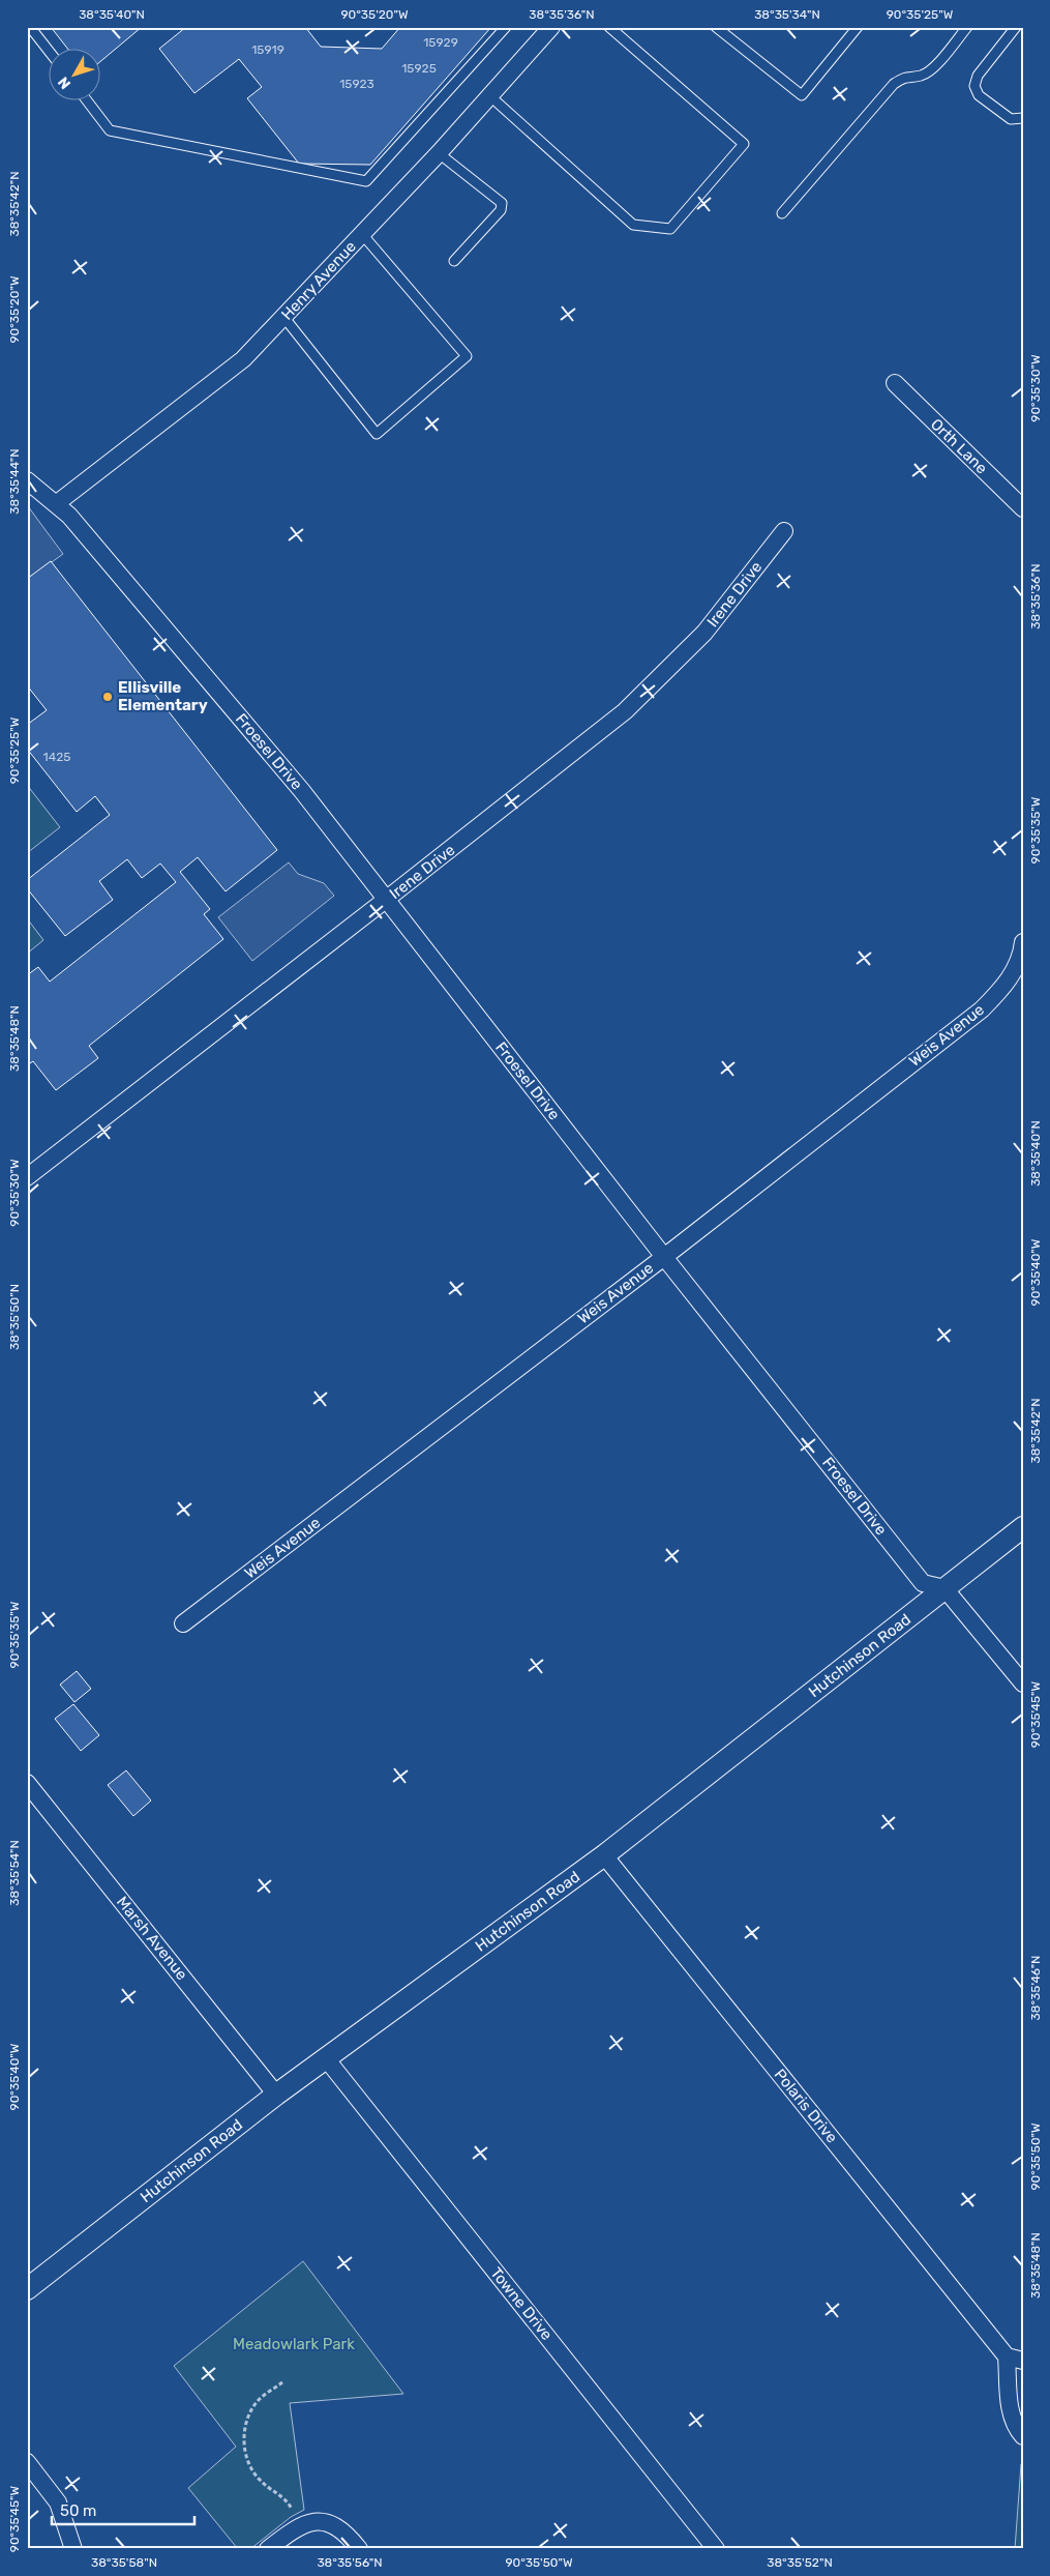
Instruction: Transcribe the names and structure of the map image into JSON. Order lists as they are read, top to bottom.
{
  "streets": {
    "street": [
      "Henry Avenue",
      "Orth Lane",
      "Irene Drive",
      "Froesel Drive",
      "Weis Avenue",
      "Hutchinson Road",
      "Marsh Avenue",
      "Polaris Drive",
      "Towne Drive"
    ]
  },
  "crossings": [
    ["Henry Avenue", "Froesel Drive"],
    ["Irene Drive", "Froesel Drive"],
    ["Froesel Drive", "Weis Avenue"],
    ["Froesel Drive", "Hutchinson Road"],
    ["Hutchinson Road", "Marsh Avenue"],
    ["Hutchinson Road", "Polaris Drive"],
    ["Hutchinson Road", "Towne Drive"]
  ],
  "parks": ["Meadowlark Park"],
  "places": ["Ellisville Elementary"],
  "house_numbers": [
    "15929",
    "15919",
    "15925",
    "15923",
    "1425"
  ],
  "scale_bar": "50 m",
  "north": "bottom left",
  "coordinates": [
    "38°35'40\"N",
    "90°35'20\"W",
    "38°35'36\"N",
    "38°35'34\"N",
    "90°35'25\"W",
    "38°35'42\"N",
    "90°35'30\"W",
    "38°35'44\"N",
    "90°35'35\"W",
    "38°35'48\"N",
    "90°35'40\"W",
    "38°35'50\"N",
    "90°35'45\"W",
    "38°35'54\"N",
    "38°35'46\"N",
    "90°35'50\"W",
    "38°35'58\"N",
    "38°35'56\"N",
    "38°35'52\"N"
  ]
}
